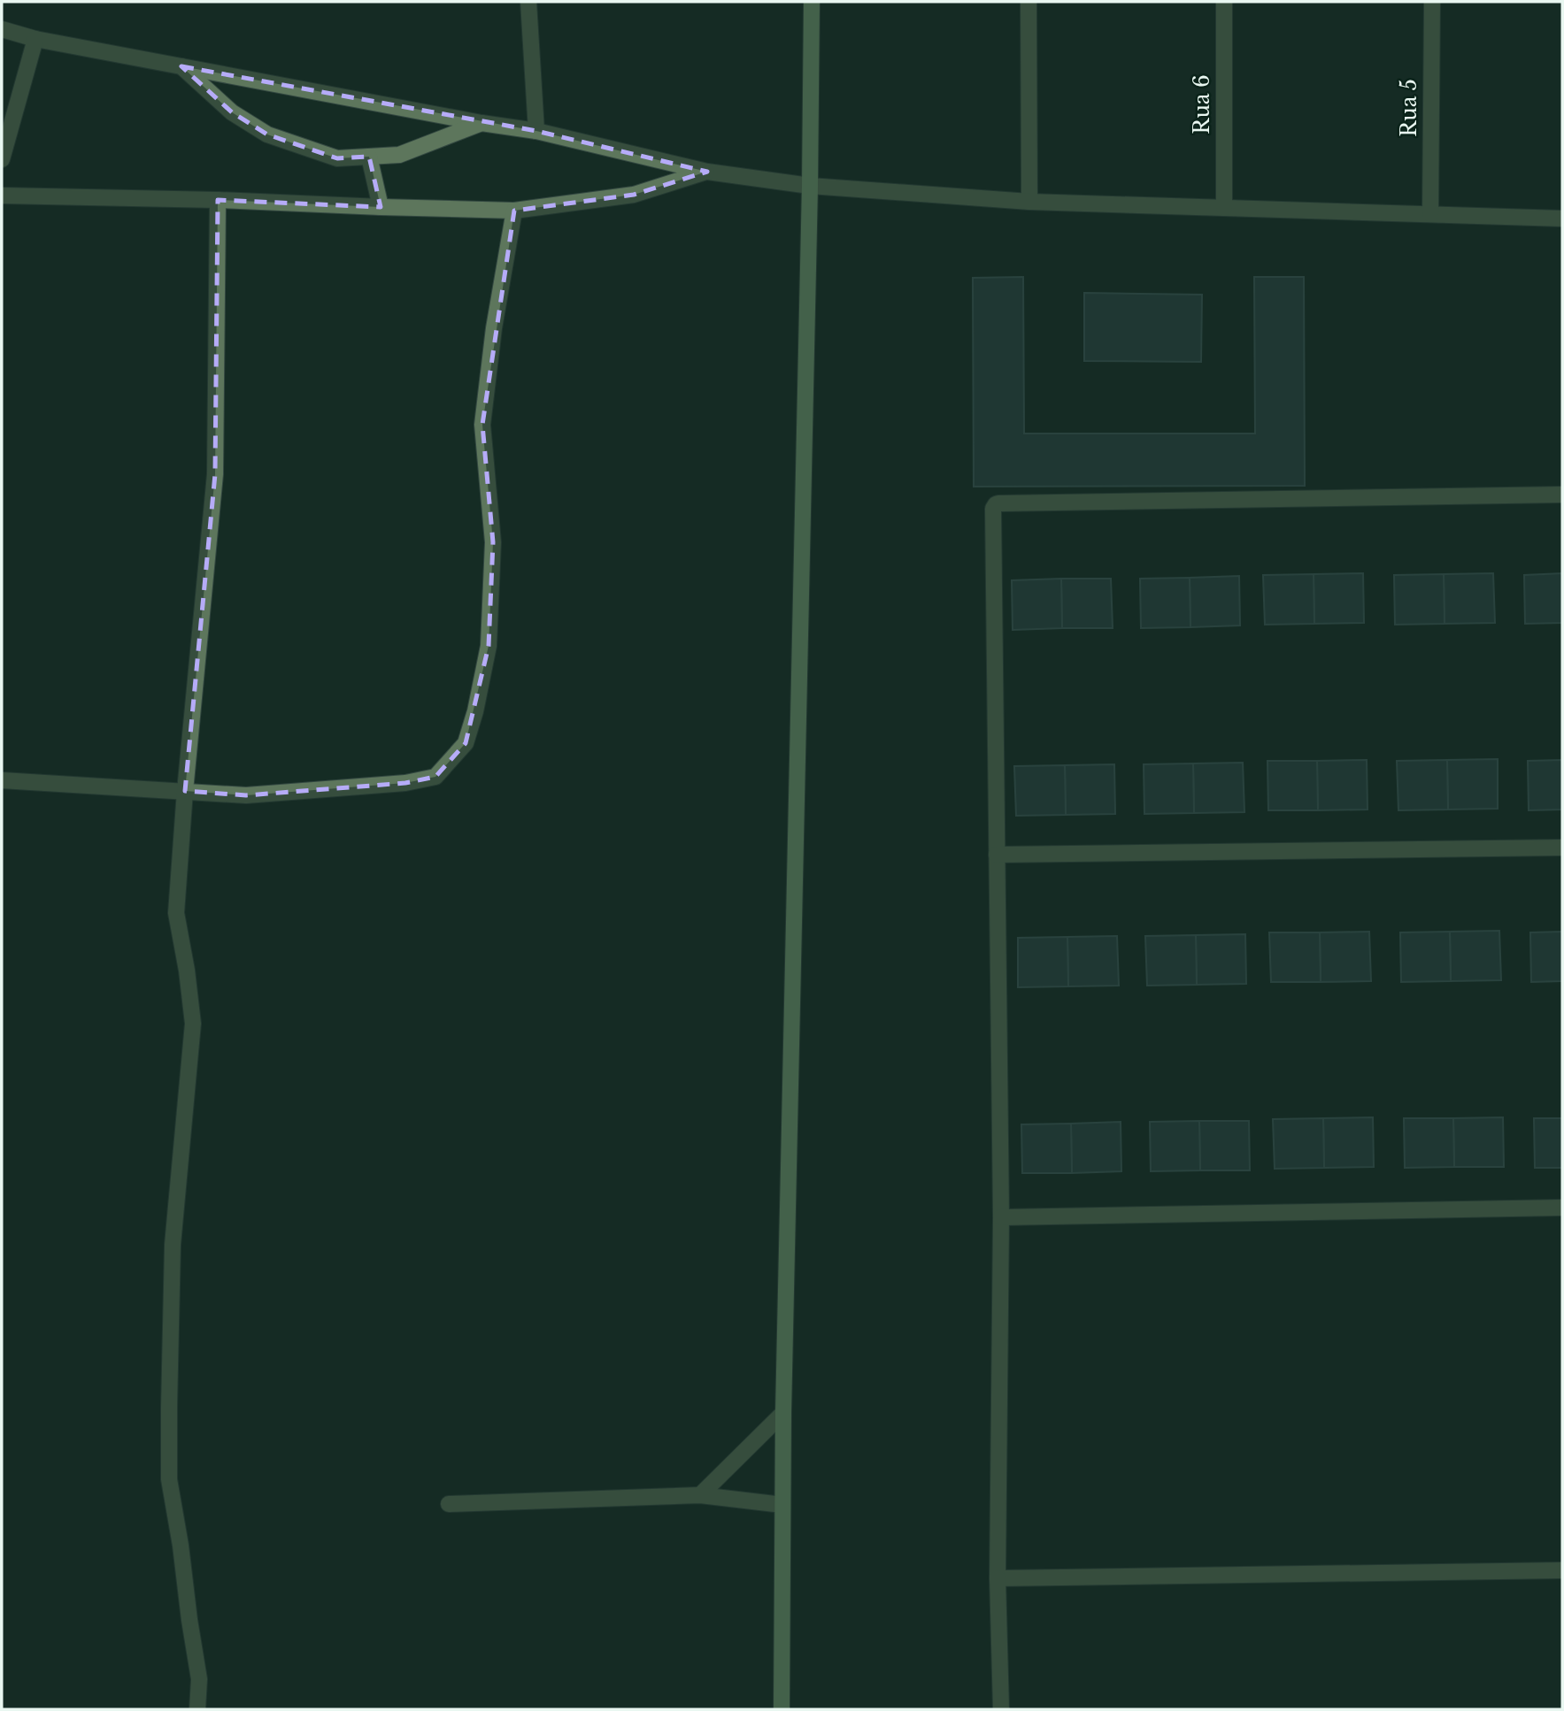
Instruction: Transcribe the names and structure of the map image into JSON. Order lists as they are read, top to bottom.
{
  "streets": {
    "street": ["Rua 6", "Rua 5"]
  }
}
